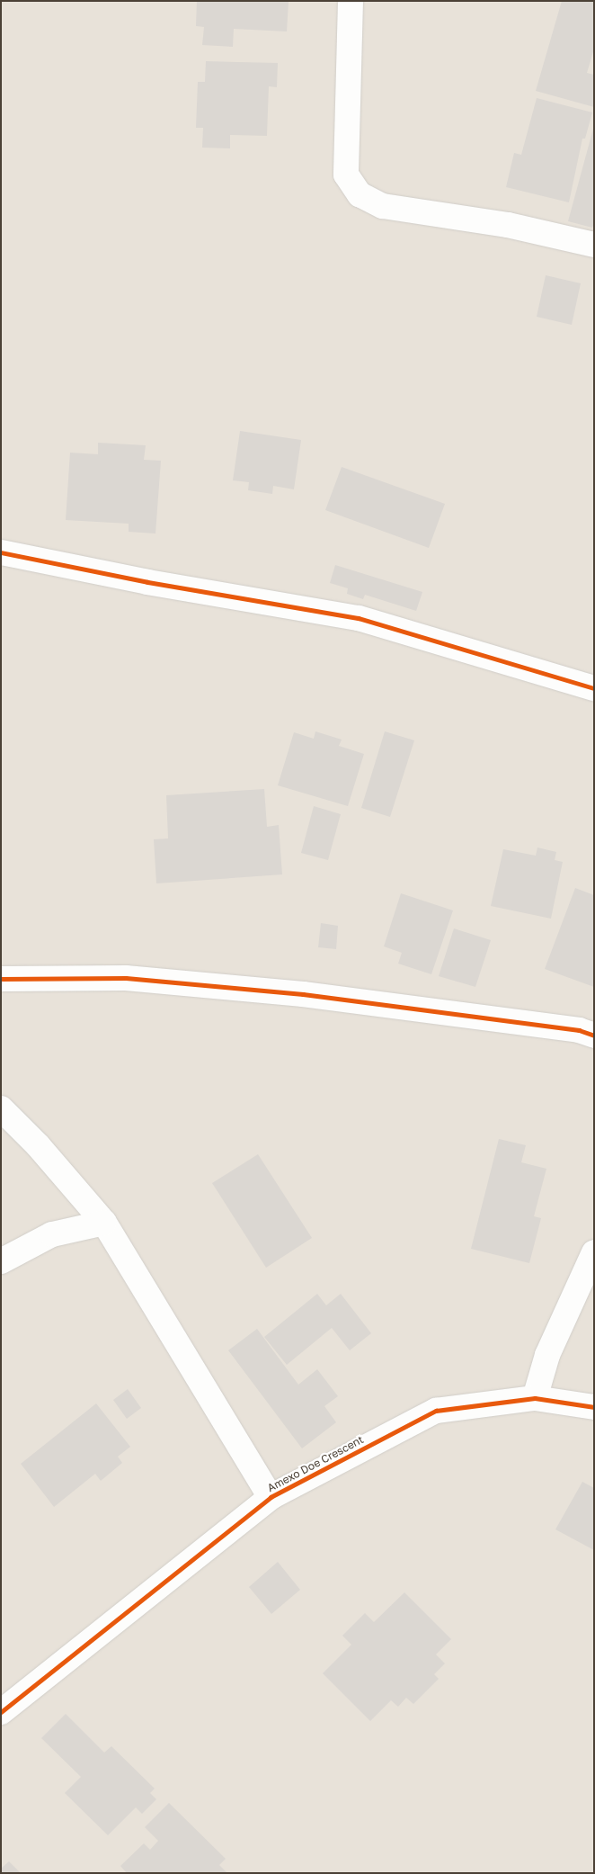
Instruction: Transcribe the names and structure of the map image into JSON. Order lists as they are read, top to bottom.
{
  "streets": {
    "street": ["Amexo Doe Crescent"]
  }
}
